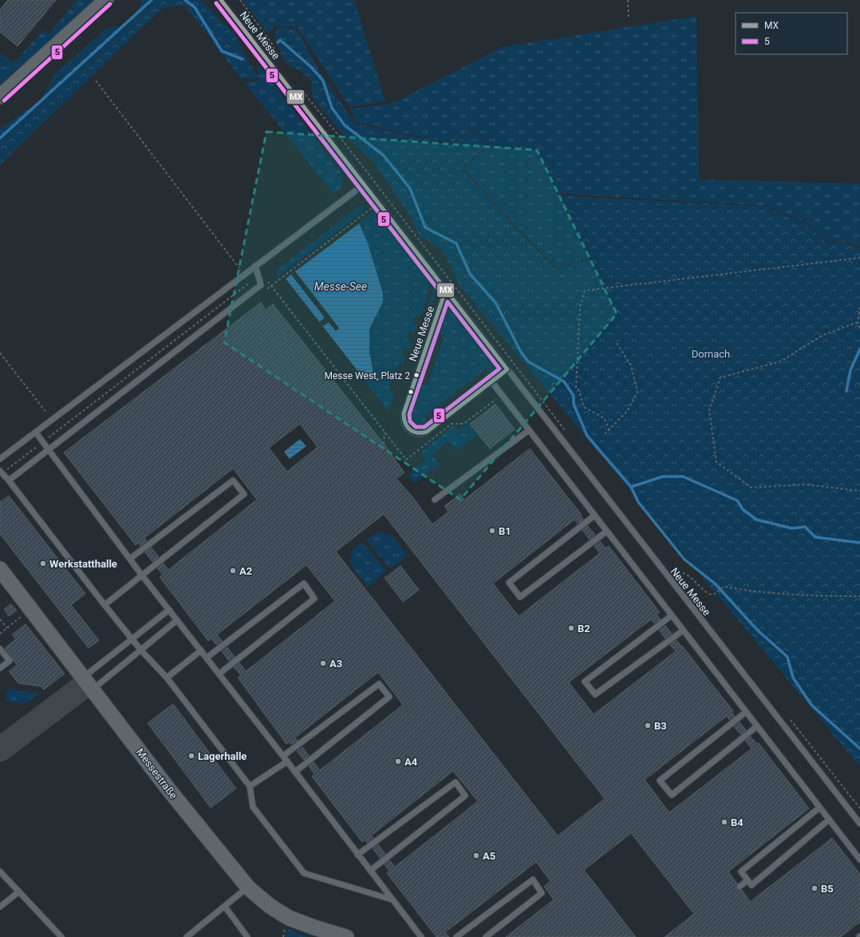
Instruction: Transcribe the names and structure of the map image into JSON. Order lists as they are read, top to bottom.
{
  "streets": {
    "street": ["Messestraße"],
    "lane": ["Neue Messe"]
  },
  "water": ["Messe-See"],
  "parks": ["Dornach"],
  "places": [
    "Messe West, Platz 2",
    "B1",
    "Werkstatthalle",
    "A2",
    "B2",
    "A3",
    "B3",
    "Lagerhalle",
    "A4",
    "B4",
    "A5",
    "B5"
  ],
  "lines": ["transit line MX", "transit line 5"],
  "legend": ["MX", "5"]
}
